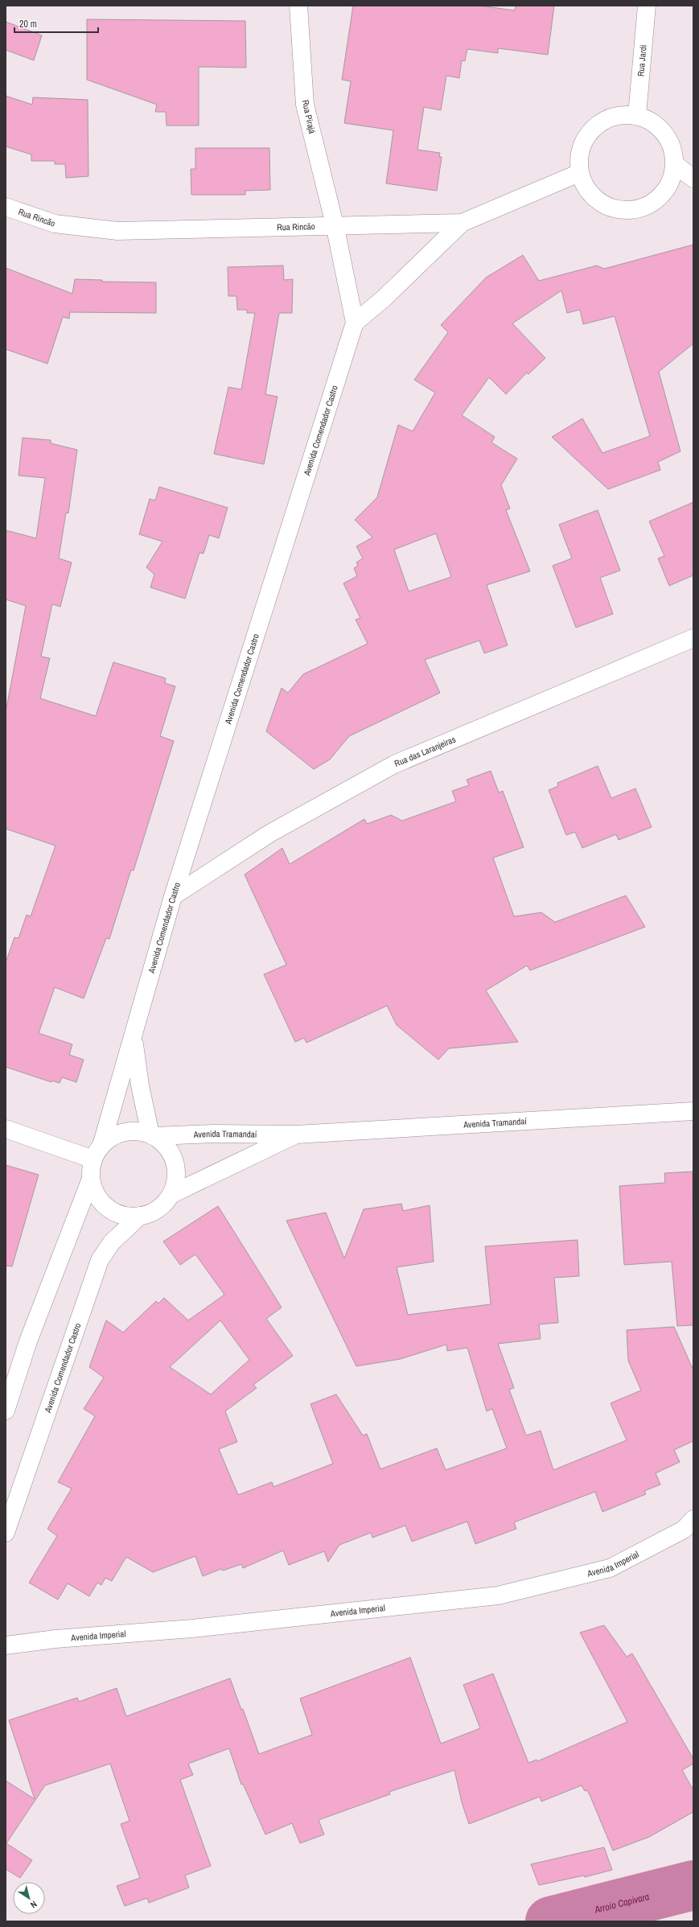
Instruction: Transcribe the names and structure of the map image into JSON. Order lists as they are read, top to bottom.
{
  "streets": {
    "street": [
      "Rua Jardi",
      "Rua Pirajá",
      "Rua Rincão",
      "Avenida Comendador Castro",
      "Rua das Laranjeiras",
      "Avenida Tramandaí",
      "Avenida Imperial"
    ]
  },
  "crossings": [
    ["Rua Jardi", "Rua Rincão"],
    ["Rua Pirajá", "Rua Rincão"],
    ["Rua Pirajá", "Avenida Comendador Castro"],
    ["Rua Rincão", "Avenida Comendador Castro"],
    ["Avenida Comendador Castro", "Rua das Laranjeiras"],
    ["Avenida Comendador Castro", "Avenida Tramandaí"]
  ],
  "water": ["Arroio Capivara"],
  "scale_bar": "20 m",
  "north": "bottom right"
}
